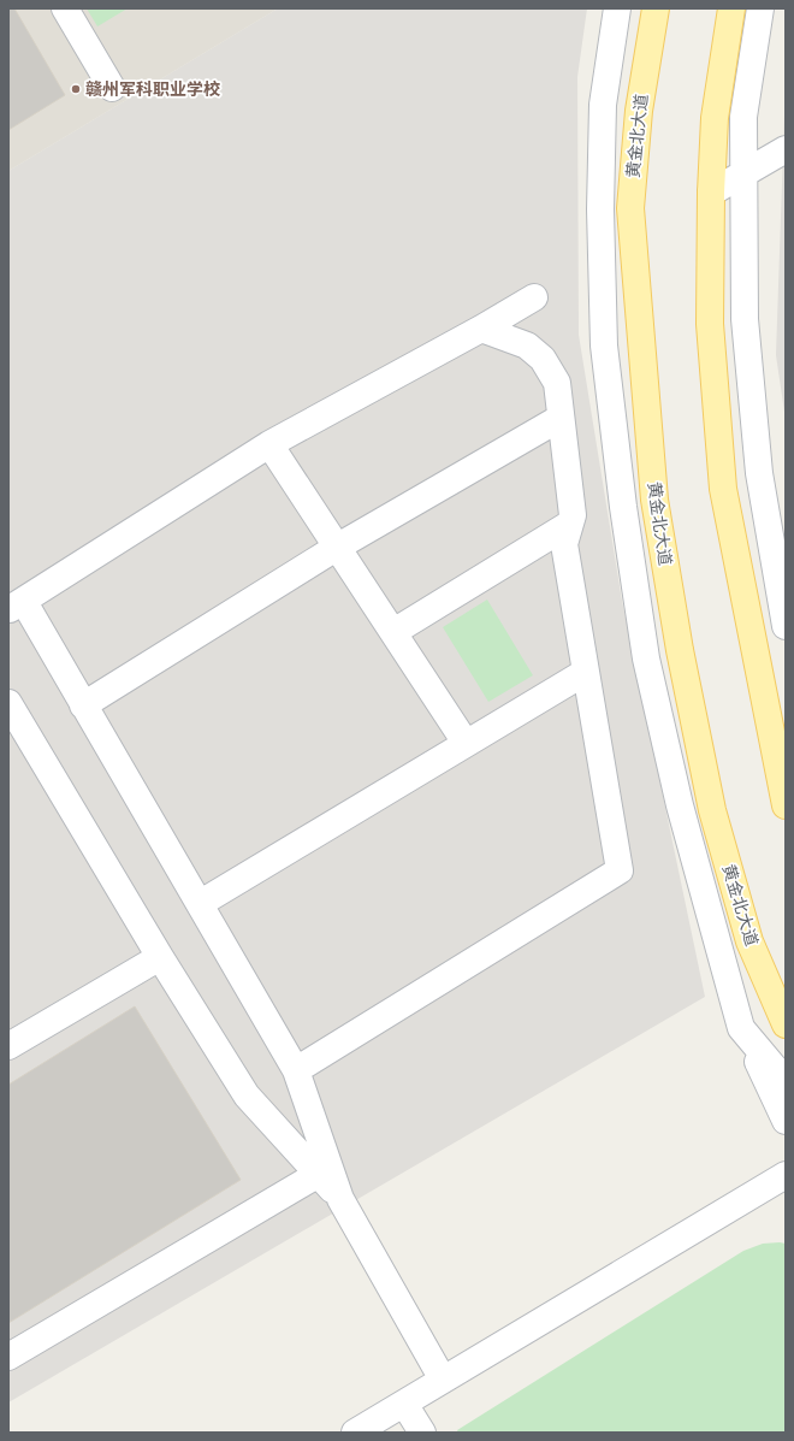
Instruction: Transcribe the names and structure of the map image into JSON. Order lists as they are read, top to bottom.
{
  "streets": {
    "main road": ["黄金北大道"]
  },
  "places": ["赣州军科职业学校"]
}
